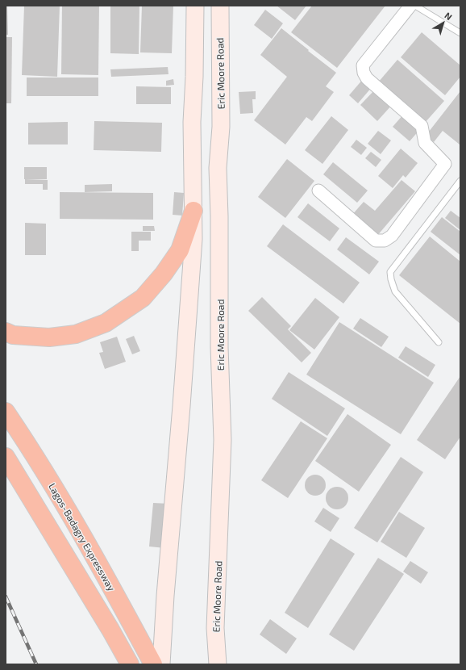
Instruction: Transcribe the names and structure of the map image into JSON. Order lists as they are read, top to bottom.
{
  "streets": {
    "highway": ["Lagos-Badagry Expressway"],
    "street": ["Eric Moore Road"]
  },
  "north": "top right"
}
